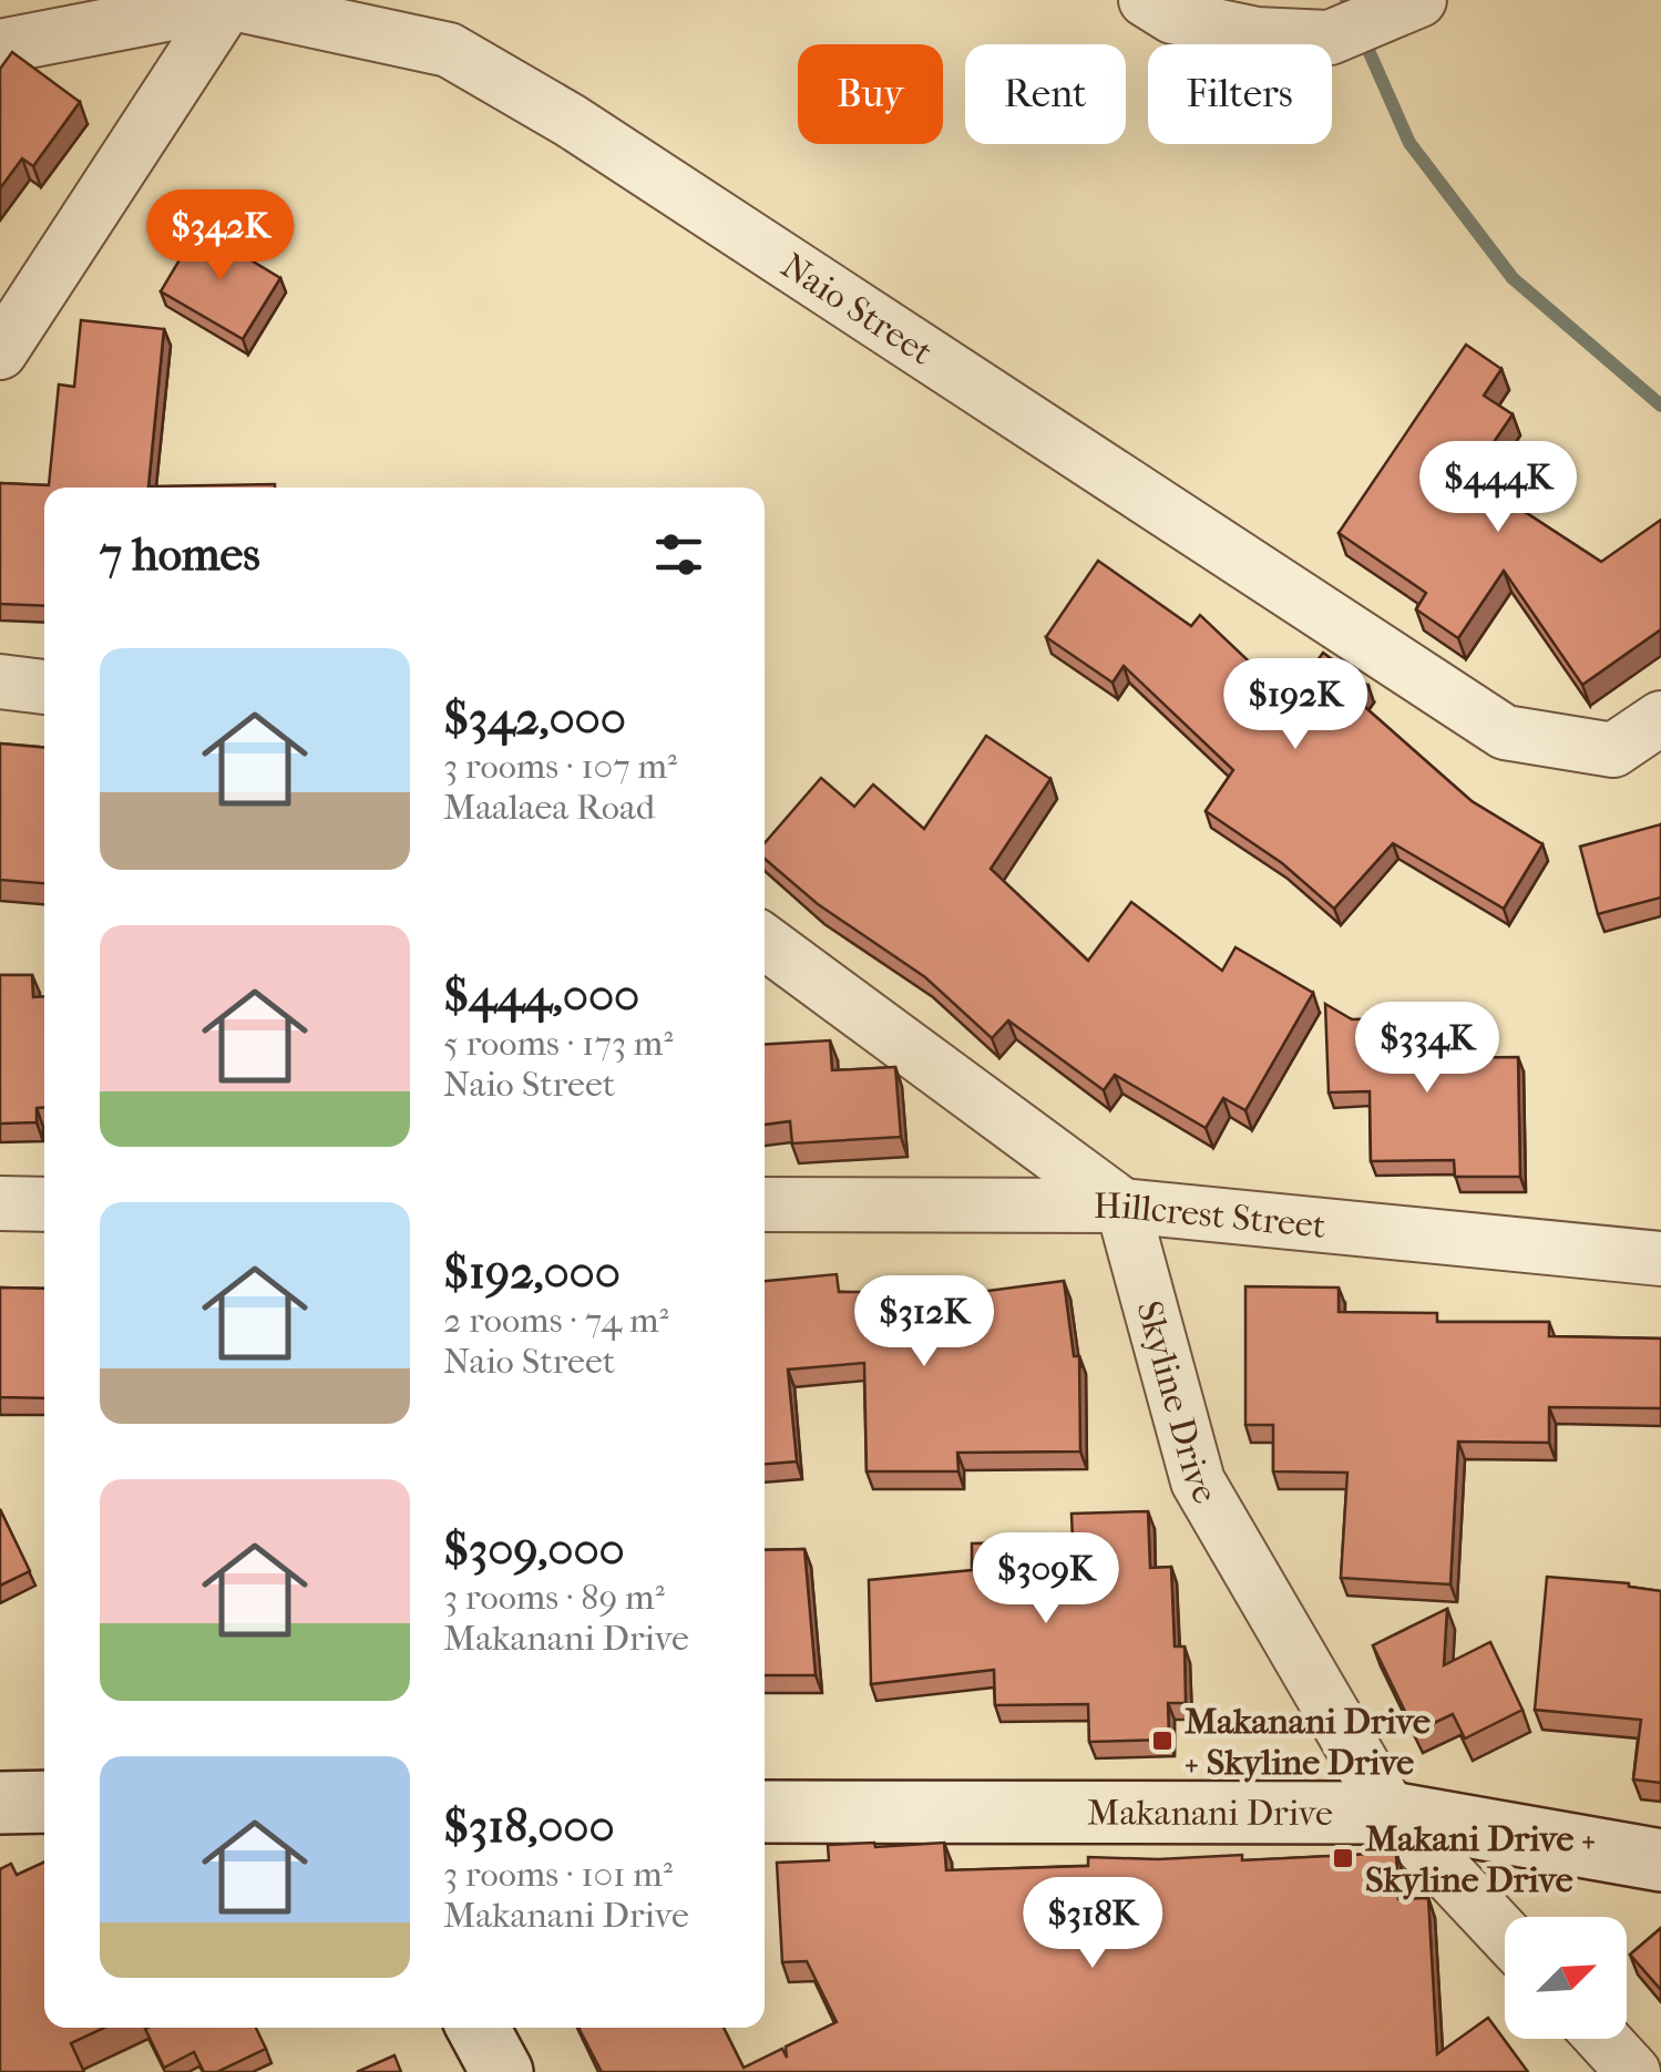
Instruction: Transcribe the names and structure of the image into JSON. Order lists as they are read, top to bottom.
{
  "streets": {
    "street": [
      "Naio Street",
      "Hillcrest Street",
      "Skyline Drive",
      "Makanani Drive"
    ]
  },
  "crossings": [
    ["Hillcrest Street", "Skyline Drive"],
    ["Skyline Drive", "Makanani Drive"]
  ],
  "places": {
    "transit": ["Makanani Drive + Skyline Drive", "Makani Drive + Skyline Drive"]
  },
  "north": "top right",
  "page": {
    "chip": ["Buy", "Rent", "Filters"],
    "price": [
      "$342K",
      "$444K",
      "$192K",
      "$334K",
      "$312K",
      "$309K",
      "$318K"
    ],
    "heading": "7 homes",
    "list": [
      {
        "name": "$342,000",
        "note": "3 rooms · 107 m² · Maalaea Road"
      },
      {
        "name": "$444,000",
        "note": "5 rooms · 173 m² · Naio Street"
      },
      {
        "name": "$192,000",
        "note": "2 rooms · 74 m² · Naio Street"
      },
      {
        "name": "$309,000",
        "note": "3 rooms · 89 m² · Makanani Drive"
      },
      {
        "name": "$318,000",
        "note": "3 rooms · 101 m² · Makanani Drive"
      }
    ]
  }
}
